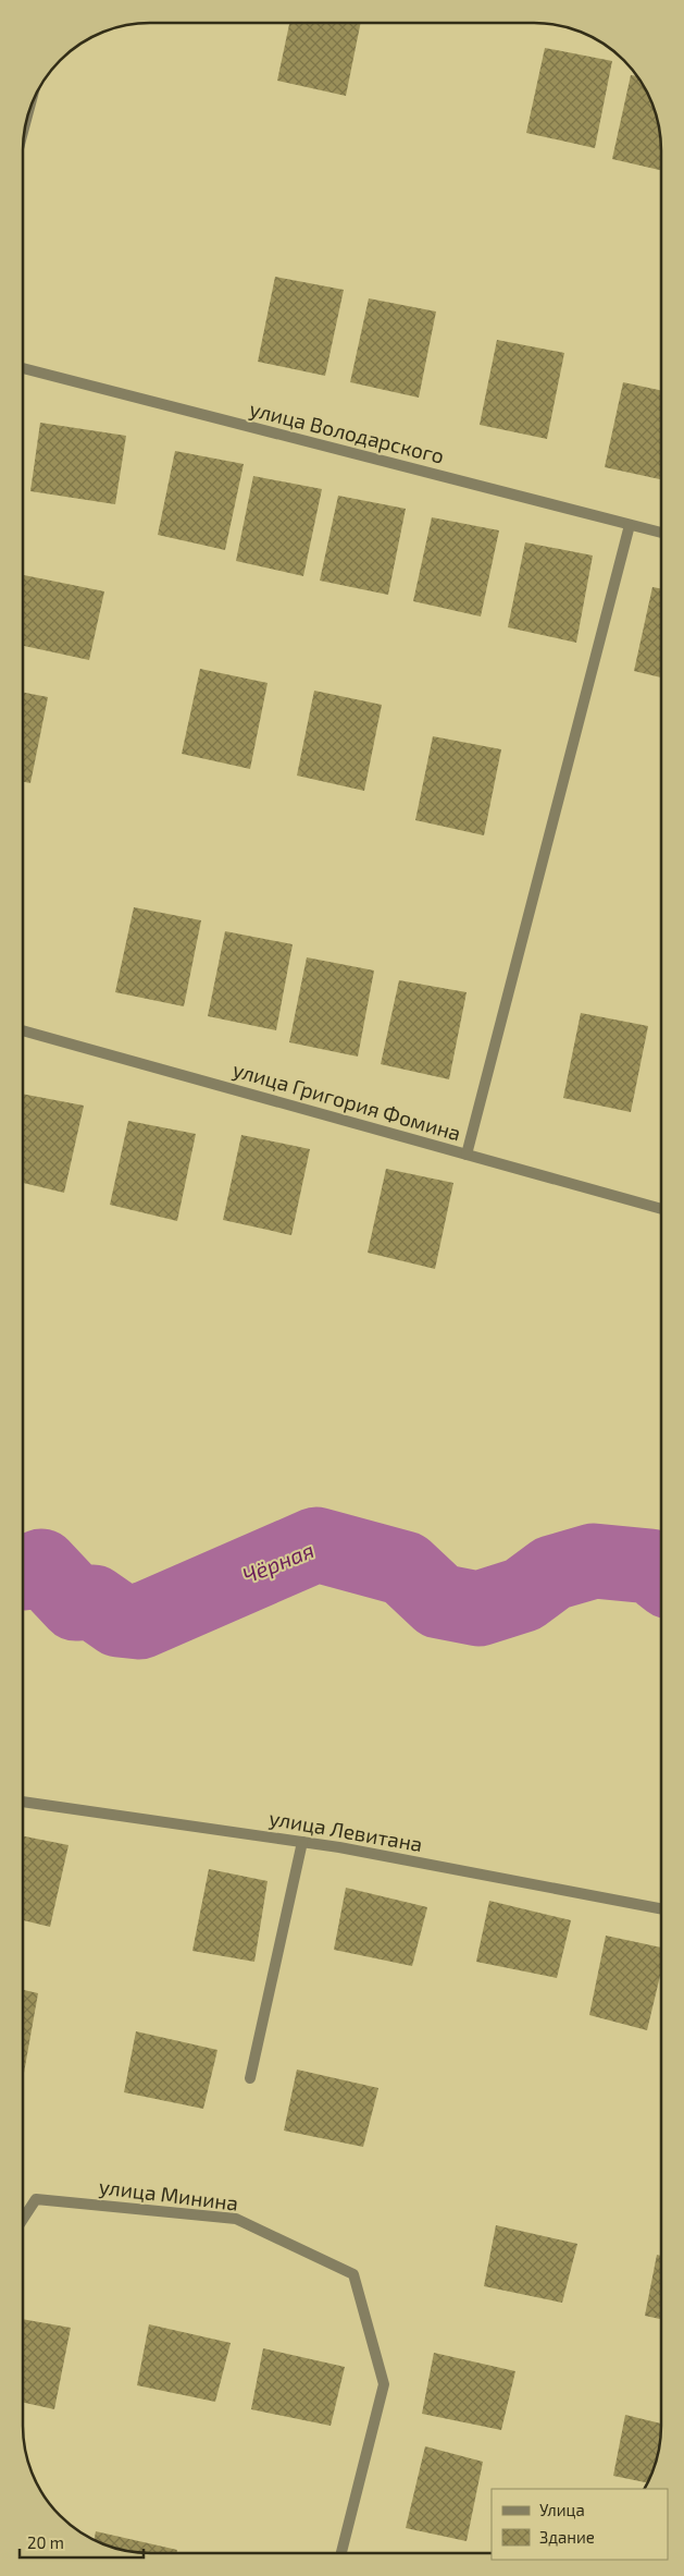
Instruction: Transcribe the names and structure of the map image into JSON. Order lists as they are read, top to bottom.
{
  "streets": {
    "street": [
      "улица Володарского",
      "улица Григория Фомина",
      "улица Левитана",
      "улица Минина"
    ]
  },
  "water": ["Чёрная"],
  "legend": ["Улица", "Здание"],
  "scale_bar": "20 m"
}
